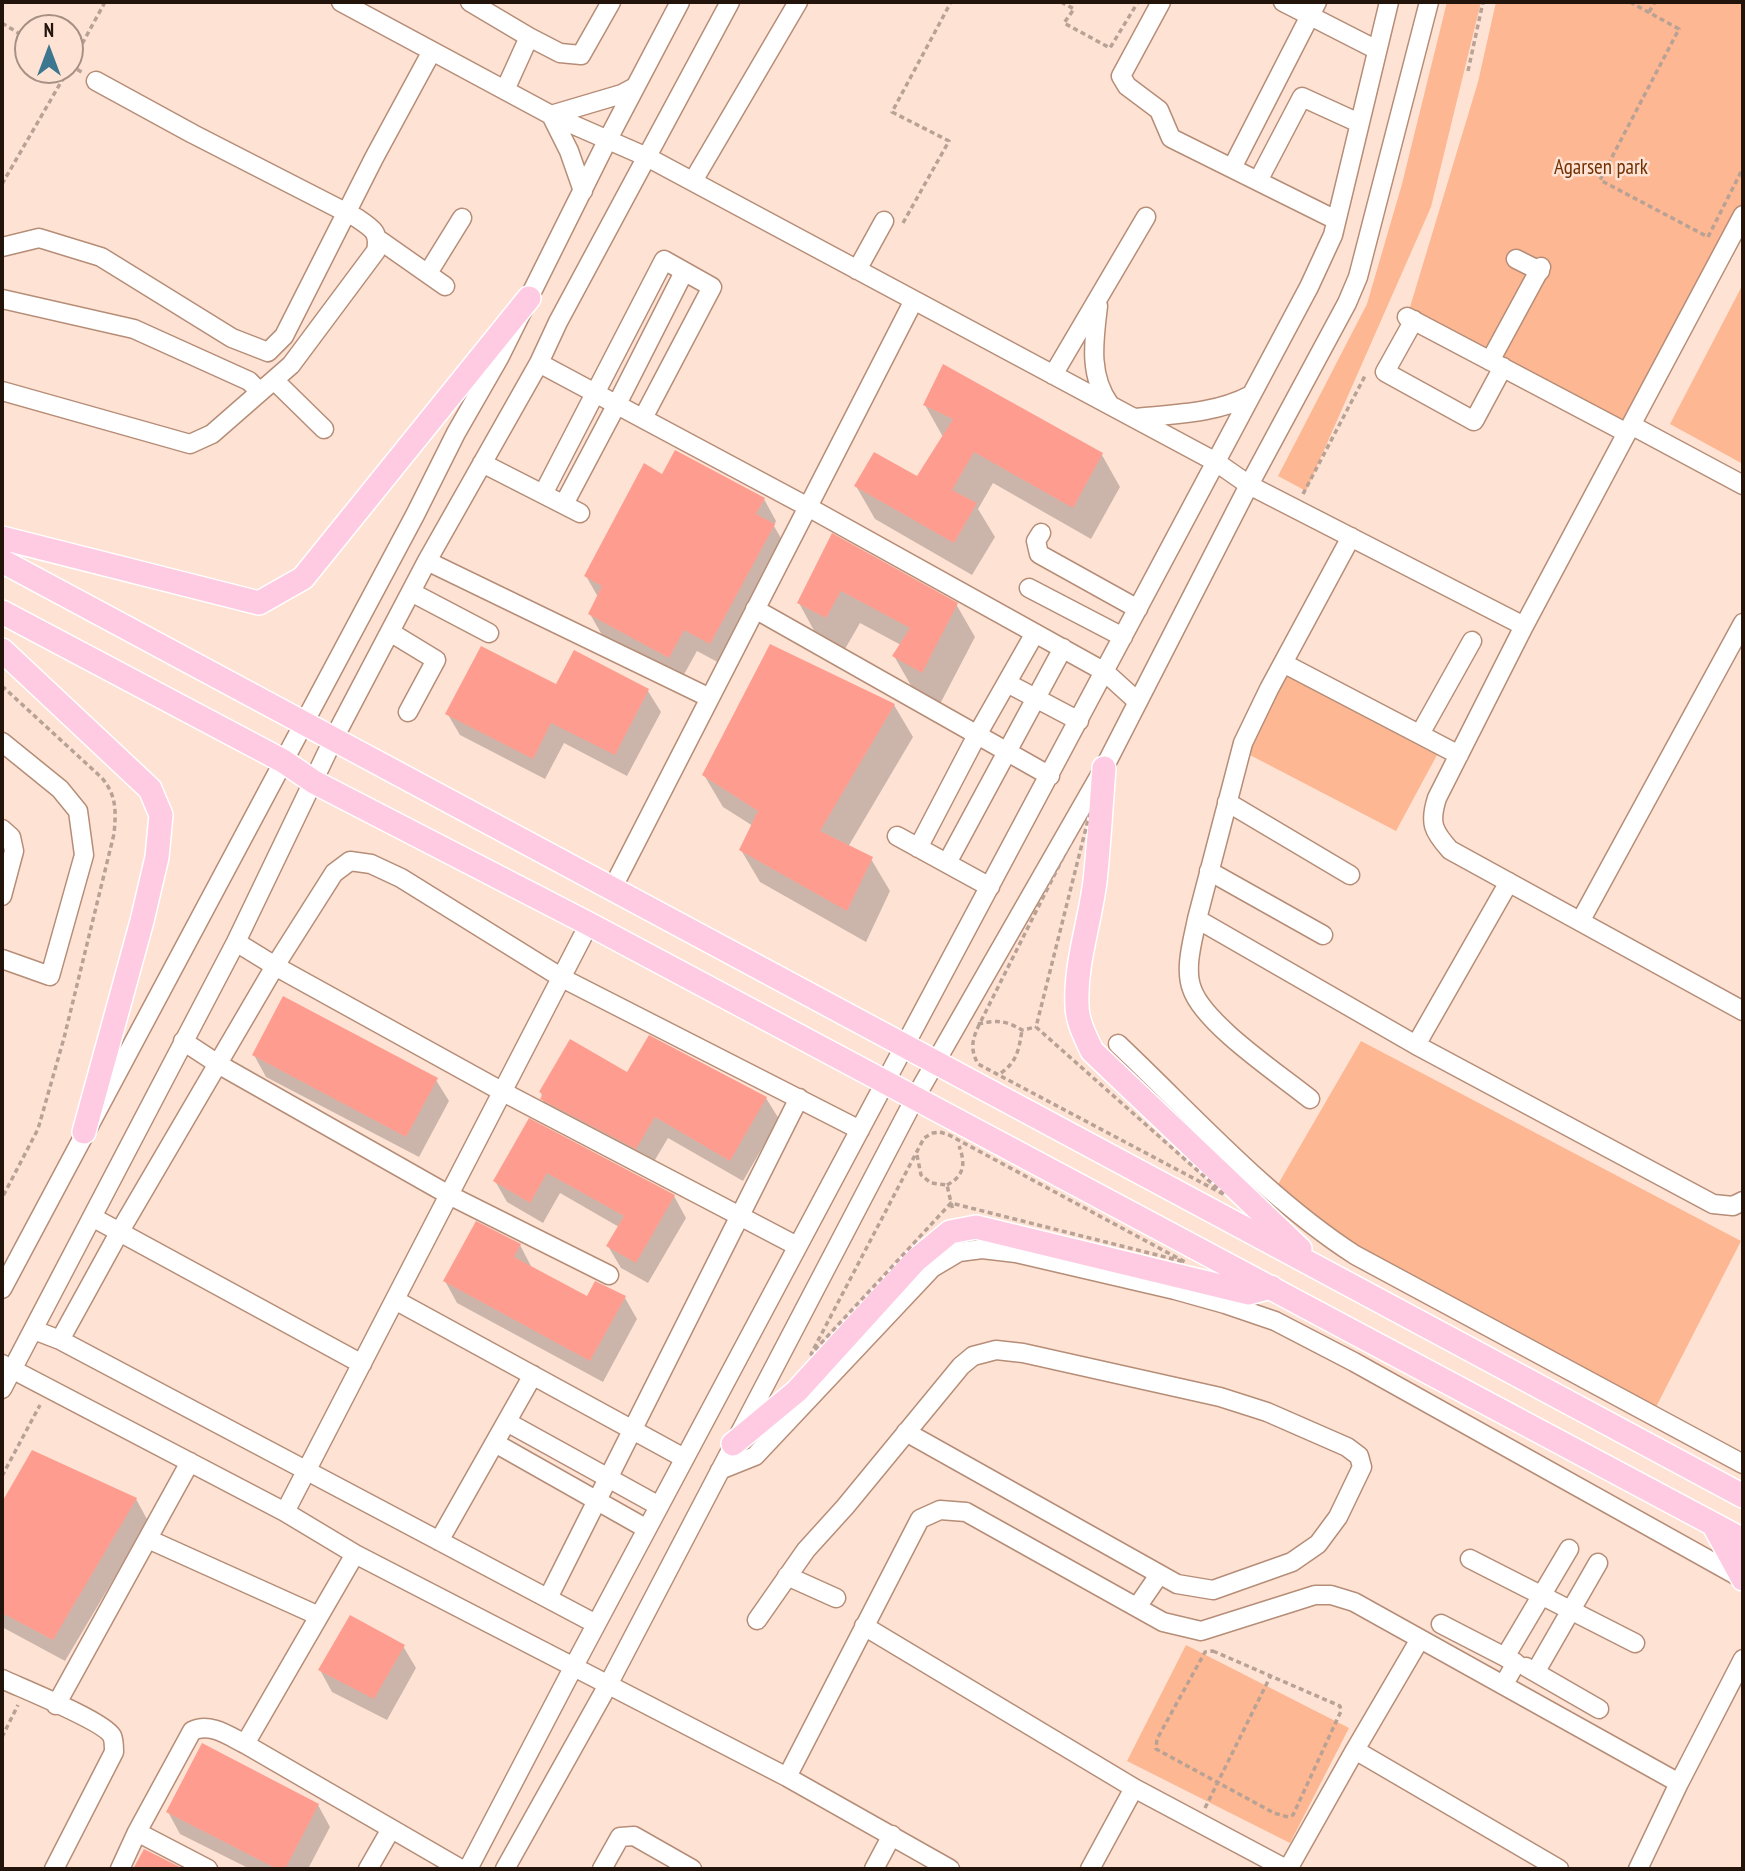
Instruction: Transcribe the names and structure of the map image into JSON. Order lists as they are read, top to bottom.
{
  "parks": ["Agarsen park"],
  "north": "top"
}
